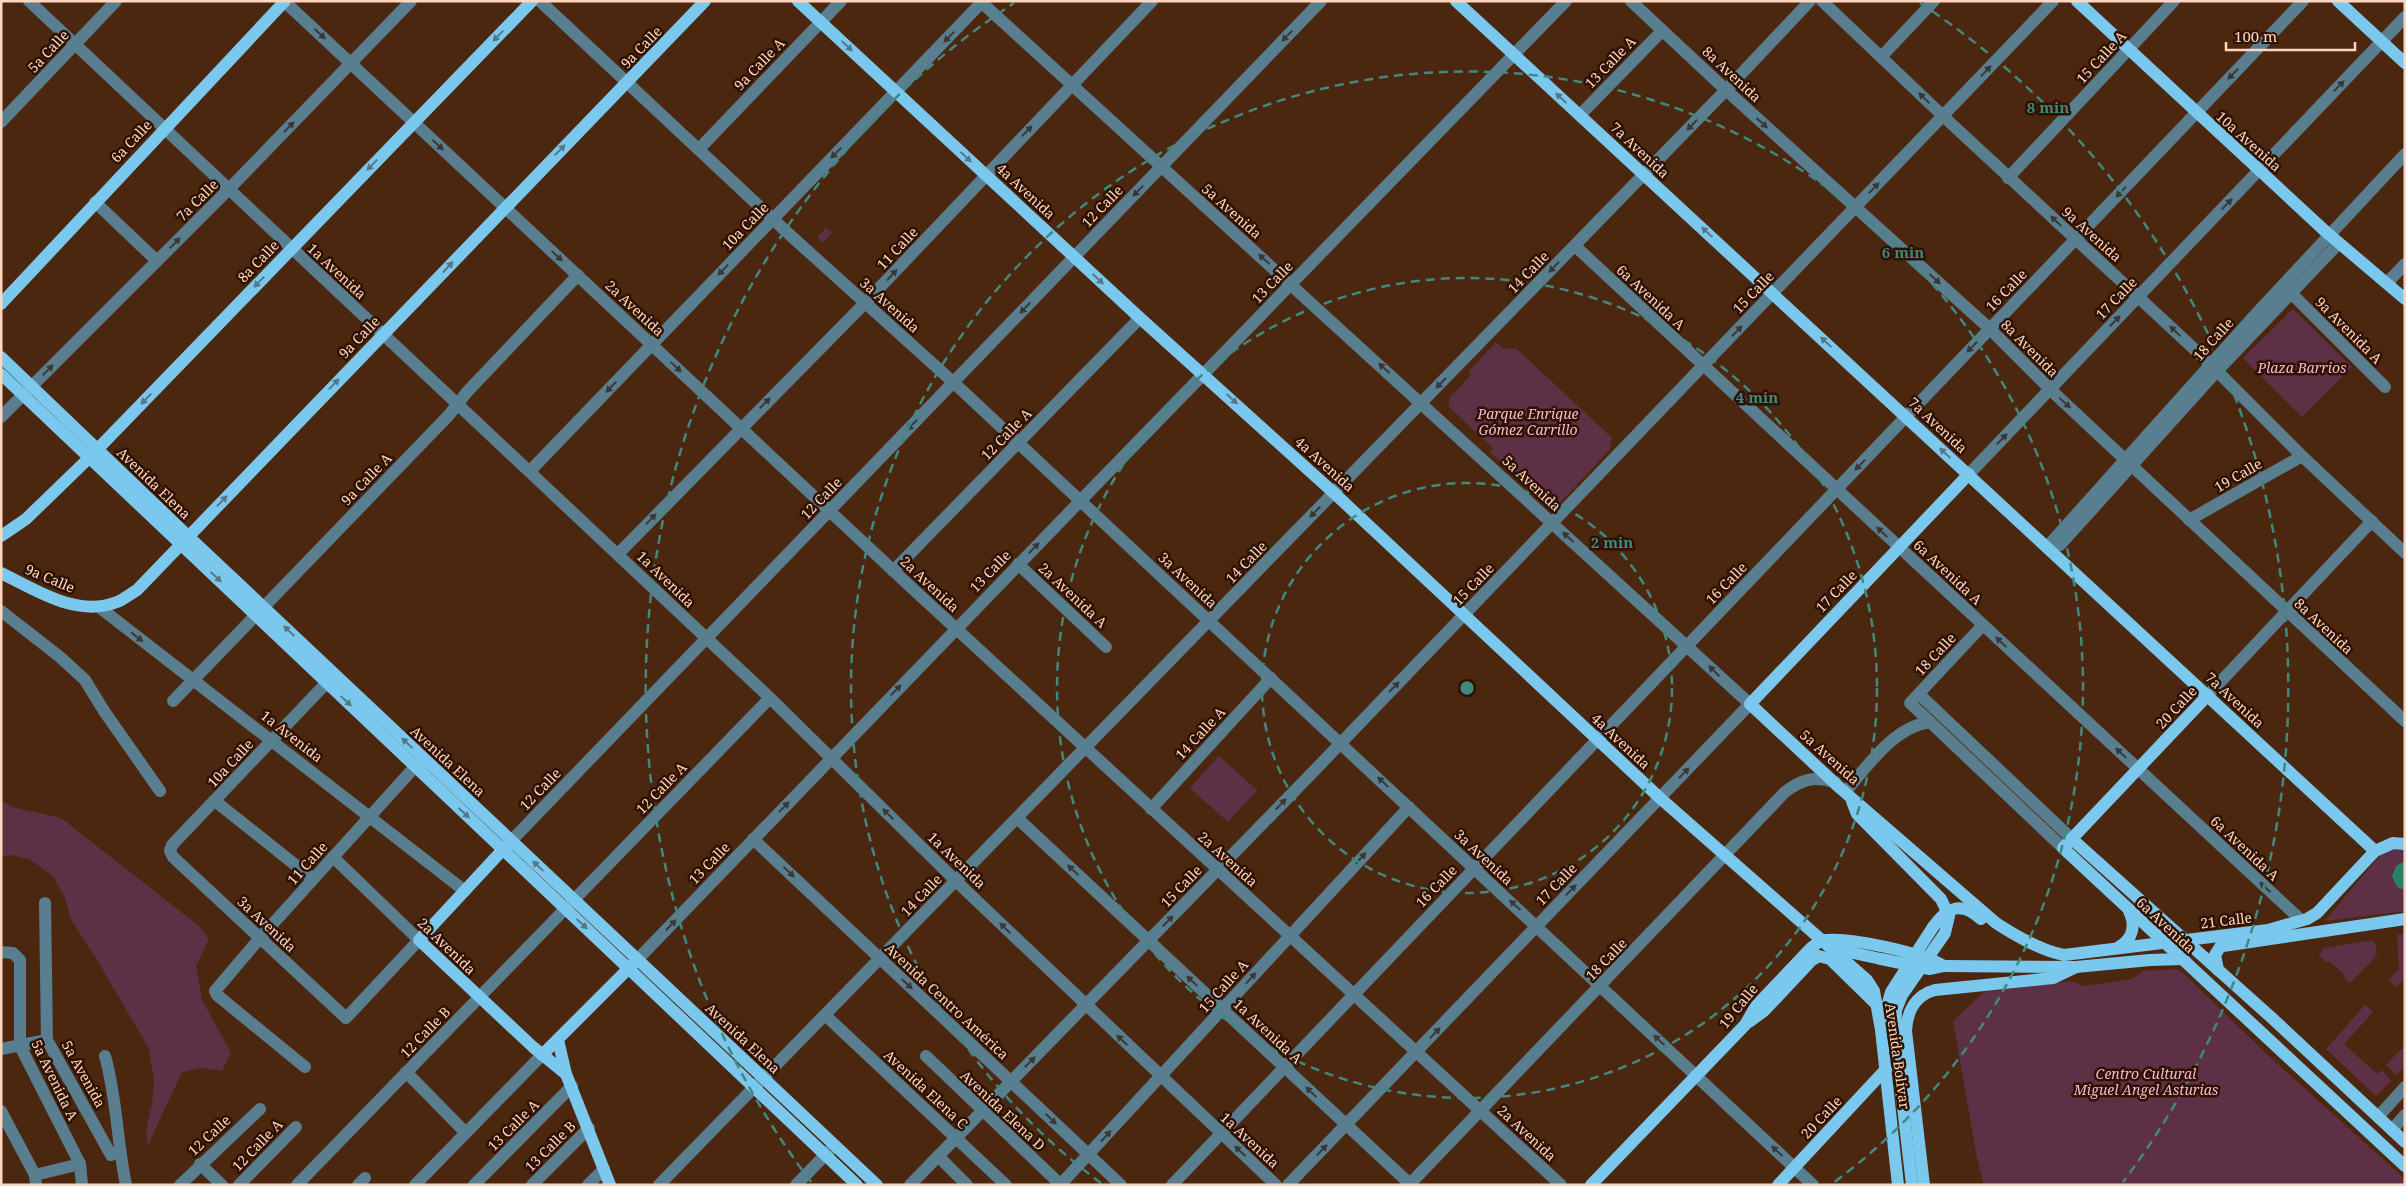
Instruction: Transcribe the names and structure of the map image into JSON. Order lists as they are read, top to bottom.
{
  "streets": {
    "main road": [
      "9a Calle",
      "6a Calle",
      "10a Avenida",
      "7a Avenida",
      "4a Avenida",
      "12 Calle",
      "5a Avenida",
      "8a Calle",
      "13 Calle",
      "17 Calle",
      "2a Avenida",
      "19 Calle",
      "Avenida Elena",
      "20 Calle",
      "21 Calle",
      "6a Avenida",
      "Avenida Bolívar"
    ],
    "street": [
      "5a Calle",
      "15 Calle A",
      "13 Calle A",
      "9a Calle A",
      "8a Avenida",
      "7a Calle",
      "10a Calle",
      "9a Avenida",
      "11 Calle",
      "1a Avenida",
      "14 Calle",
      "16 Calle",
      "15 Calle",
      "6a Avenida A",
      "3a Avenida",
      "9a Avenida A",
      "18 Calle",
      "12 Calle A",
      "2a Avenida A",
      "14 Calle A",
      "Avenida Centro América",
      "1a Avenida A",
      "12 Calle B",
      "5a Avenida A",
      "Avenida Elena C",
      "Avenida Elena D",
      "13 Calle B"
    ]
  },
  "crossings": [
    ["9a Calle", "1a Avenida"],
    ["9a Calle", "3a Avenida"],
    ["9a Calle", "2a Avenida"],
    ["9a Calle", "Avenida Elena"],
    ["5a Calle", "1a Avenida"],
    ["15 Calle A", "10a Avenida"],
    ["15 Calle A", "9a Avenida"],
    ["15 Calle A", "1a Avenida"],
    ["15 Calle A", "3a Avenida"],
    ["15 Calle A", "2a Avenida"],
    ["15 Calle A", "Avenida Centro América"],
    ["15 Calle A", "1a Avenida A"],
    ["15 Calle A", "Avenida Elena D"],
    ["13 Calle A", "8a Avenida"],
    ["13 Calle A", "7a Avenida"],
    ["9a Calle A", "4a Avenida"],
    ["9a Calle A", "1a Avenida"],
    ["9a Calle A", "3a Avenida"],
    ["9a Calle A", "2a Avenida"],
    ["9a Calle A", "Avenida Elena"],
    ["8a Avenida", "14 Calle"],
    ["8a Avenida", "16 Calle"],
    ["8a Avenida", "15 Calle"],
    ["8a Avenida", "17 Calle"],
    ["8a Avenida", "18 Calle"],
    ["8a Avenida", "19 Calle"],
    ["8a Avenida", "20 Calle"],
    ["6a Calle", "1a Avenida"],
    ["6a Calle", "2a Avenida"],
    ["10a Avenida", "16 Calle"],
    ["10a Avenida", "17 Calle"],
    ["10a Avenida", "18 Calle"],
    ["7a Avenida", "14 Calle"],
    ["7a Avenida", "13 Calle"],
    ["7a Avenida", "16 Calle"],
    ["7a Avenida", "15 Calle"],
    ["7a Avenida", "17 Calle"],
    ["7a Avenida", "18 Calle"],
    ["7a Avenida", "20 Calle"],
    ["7a Avenida", "21 Calle"],
    ["4a Avenida", "12 Calle"],
    ["4a Avenida", "10a Calle"],
    ["4a Avenida", "11 Calle"],
    ["4a Avenida", "14 Calle"],
    ["4a Avenida", "13 Calle"],
    ["4a Avenida", "16 Calle"],
    ["4a Avenida", "15 Calle"],
    ["4a Avenida", "17 Calle"],
    ["4a Avenida", "18 Calle"],
    ["4a Avenida", "12 Calle A"],
    ["4a Avenida", "Avenida Bolívar"],
    ["7a Calle", "1a Avenida"],
    ["7a Calle", "2a Avenida"],
    ["7a Calle", "Avenida Elena"],
    ["12 Calle", "5a Avenida"],
    ["12 Calle", "1a Avenida"],
    ["12 Calle", "3a Avenida"],
    ["12 Calle", "2a Avenida"],
    ["12 Calle", "Avenida Elena"],
    ["5a Avenida", "10a Calle"],
    ["5a Avenida", "11 Calle"],
    ["5a Avenida", "14 Calle"],
    ["5a Avenida", "13 Calle"],
    ["5a Avenida", "16 Calle"],
    ["5a Avenida", "15 Calle"],
    ["5a Avenida", "17 Calle"],
    ["5a Avenida", "18 Calle"],
    ["5a Avenida", "21 Calle"],
    ["10a Calle", "1a Avenida"],
    ["10a Calle", "3a Avenida"],
    ["10a Calle", "2a Avenida"],
    ["10a Calle", "Avenida Elena"],
    ["9a Avenida", "16 Calle"],
    ["9a Avenida", "15 Calle"],
    ["9a Avenida", "17 Calle"],
    ["9a Avenida", "18 Calle"],
    ["9a Avenida", "19 Calle"],
    ["9a Avenida", "20 Calle"],
    ["11 Calle", "1a Avenida"],
    ["11 Calle", "3a Avenida"],
    ["11 Calle", "2a Avenida"],
    ["11 Calle", "Avenida Elena"],
    ["8a Calle", "1a Avenida"],
    ["8a Calle", "2a Avenida"],
    ["8a Calle", "Avenida Elena"],
    ["1a Avenida", "14 Calle"],
    ["1a Avenida", "13 Calle"],
    ["1a Avenida", "16 Calle"],
    ["1a Avenida", "15 Calle"],
    ["1a Avenida", "12 Calle A"],
    ["14 Calle", "6a Avenida A"],
    ["14 Calle", "3a Avenida"],
    ["14 Calle", "2a Avenida"],
    ["14 Calle", "Avenida Elena"],
    ["14 Calle", "Avenida Centro América"],
    ["14 Calle", "1a Avenida A"],
    ["14 Calle", "Avenida Elena C"],
    ["13 Calle", "3a Avenida"],
    ["13 Calle", "2a Avenida"],
    ["13 Calle", "Avenida Elena"],
    ["13 Calle", "2a Avenida A"],
    ["13 Calle", "Avenida Centro América"],
    ["16 Calle", "6a Avenida A"],
    ["16 Calle", "3a Avenida"],
    ["16 Calle", "2a Avenida"],
    ["16 Calle", "1a Avenida A"],
    ["15 Calle", "6a Avenida A"],
    ["15 Calle", "3a Avenida"],
    ["15 Calle", "2a Avenida"],
    ["15 Calle", "Avenida Centro América"],
    ["15 Calle", "1a Avenida A"],
    ["15 Calle", "Avenida Elena C"],
    ["15 Calle", "Avenida Elena D"],
    ["6a Avenida A", "17 Calle"],
    ["6a Avenida A", "18 Calle"],
    ["6a Avenida A", "20 Calle"],
    ["6a Avenida A", "21 Calle"],
    ["17 Calle", "3a Avenida"],
    ["17 Calle", "2a Avenida"],
    ["17 Calle", "1a Avenida A"],
    ["3a Avenida", "18 Calle"],
    ["3a Avenida", "12 Calle A"],
    ["3a Avenida", "19 Calle"],
    ["3a Avenida", "20 Calle"],
    ["3a Avenida", "14 Calle A"],
    ["2a Avenida", "18 Calle"],
    ["2a Avenida", "12 Calle A"],
    ["2a Avenida", "14 Calle A"],
    ["2a Avenida", "12 Calle B"],
    ["9a Avenida A", "18 Calle"],
    ["18 Calle", "6a Avenida"],
    ["18 Calle", "1a Avenida A"],
    ["12 Calle A", "Avenida Elena"],
    ["12 Calle A", "12 Calle B"],
    ["Avenida Elena", "12 Calle B"],
    ["20 Calle", "6a Avenida"],
    ["20 Calle", "Avenida Bolívar"],
    ["21 Calle", "6a Avenida"],
    ["21 Calle", "Avenida Bolívar"]
  ],
  "one_way": [
    "9a Calle",
    "15 Calle A",
    "8a Avenida",
    "7a Avenida",
    "7a Calle",
    "12 Calle",
    "5a Avenida",
    "10a Calle",
    "11 Calle",
    "8a Calle",
    "15 Calle",
    "6a Avenida A",
    "17 Calle",
    "Avenida Centro América",
    "1a Avenida A"
  ],
  "parks": ["Plaza Barrios", "Parque Enrique Gómez Carrillo", "Centro Cultural Miguel Angel Asturias"],
  "scale_bar": "100 m",
  "rings": [
    "8 min",
    "6 min",
    "4 min",
    "2 min"
  ]
}
